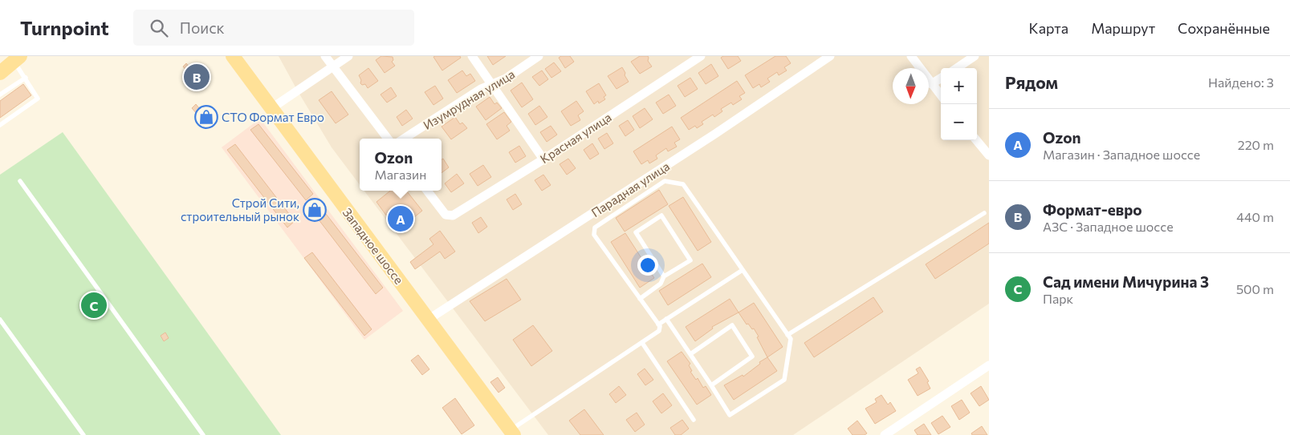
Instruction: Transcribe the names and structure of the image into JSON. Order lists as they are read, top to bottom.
{
  "streets": {
    "main road": ["Западное шоссе"],
    "street": ["Изумрудная улица", "Красная улица", "Парадная улица"]
  },
  "crossings": [
    ["Парадная улица", "Западное шоссе"]
  ],
  "places": {
    "shop": ["СТО Формат Евро", "Строй Сити, строительный рынок"]
  },
  "north": "bottom",
  "page": {
    "header": "Turnpoint",
    "search": "Поиск",
    "nav": ["Карта", "Маршрут", "Сохранённые"],
    "heading": ["Рядом", "Найдено: 3"],
    "pins": ["B", "A", "C"],
    "map_buttons": ["+", "−"],
    "list": [
      {
        "mark": "A",
        "name": "Ozon",
        "note": "Магазин · Западное шоссе",
        "value": "220 m"
      },
      {
        "mark": "B",
        "name": "Формат-евро",
        "note": "АЗС · Западное шоссе",
        "value": "440 m"
      },
      {
        "mark": "C",
        "name": "Сад имени Мичурина 3",
        "note": "Парк",
        "value": "500 m"
      }
    ],
    "popup": ["Ozon", "Магазин"]
  }
}
